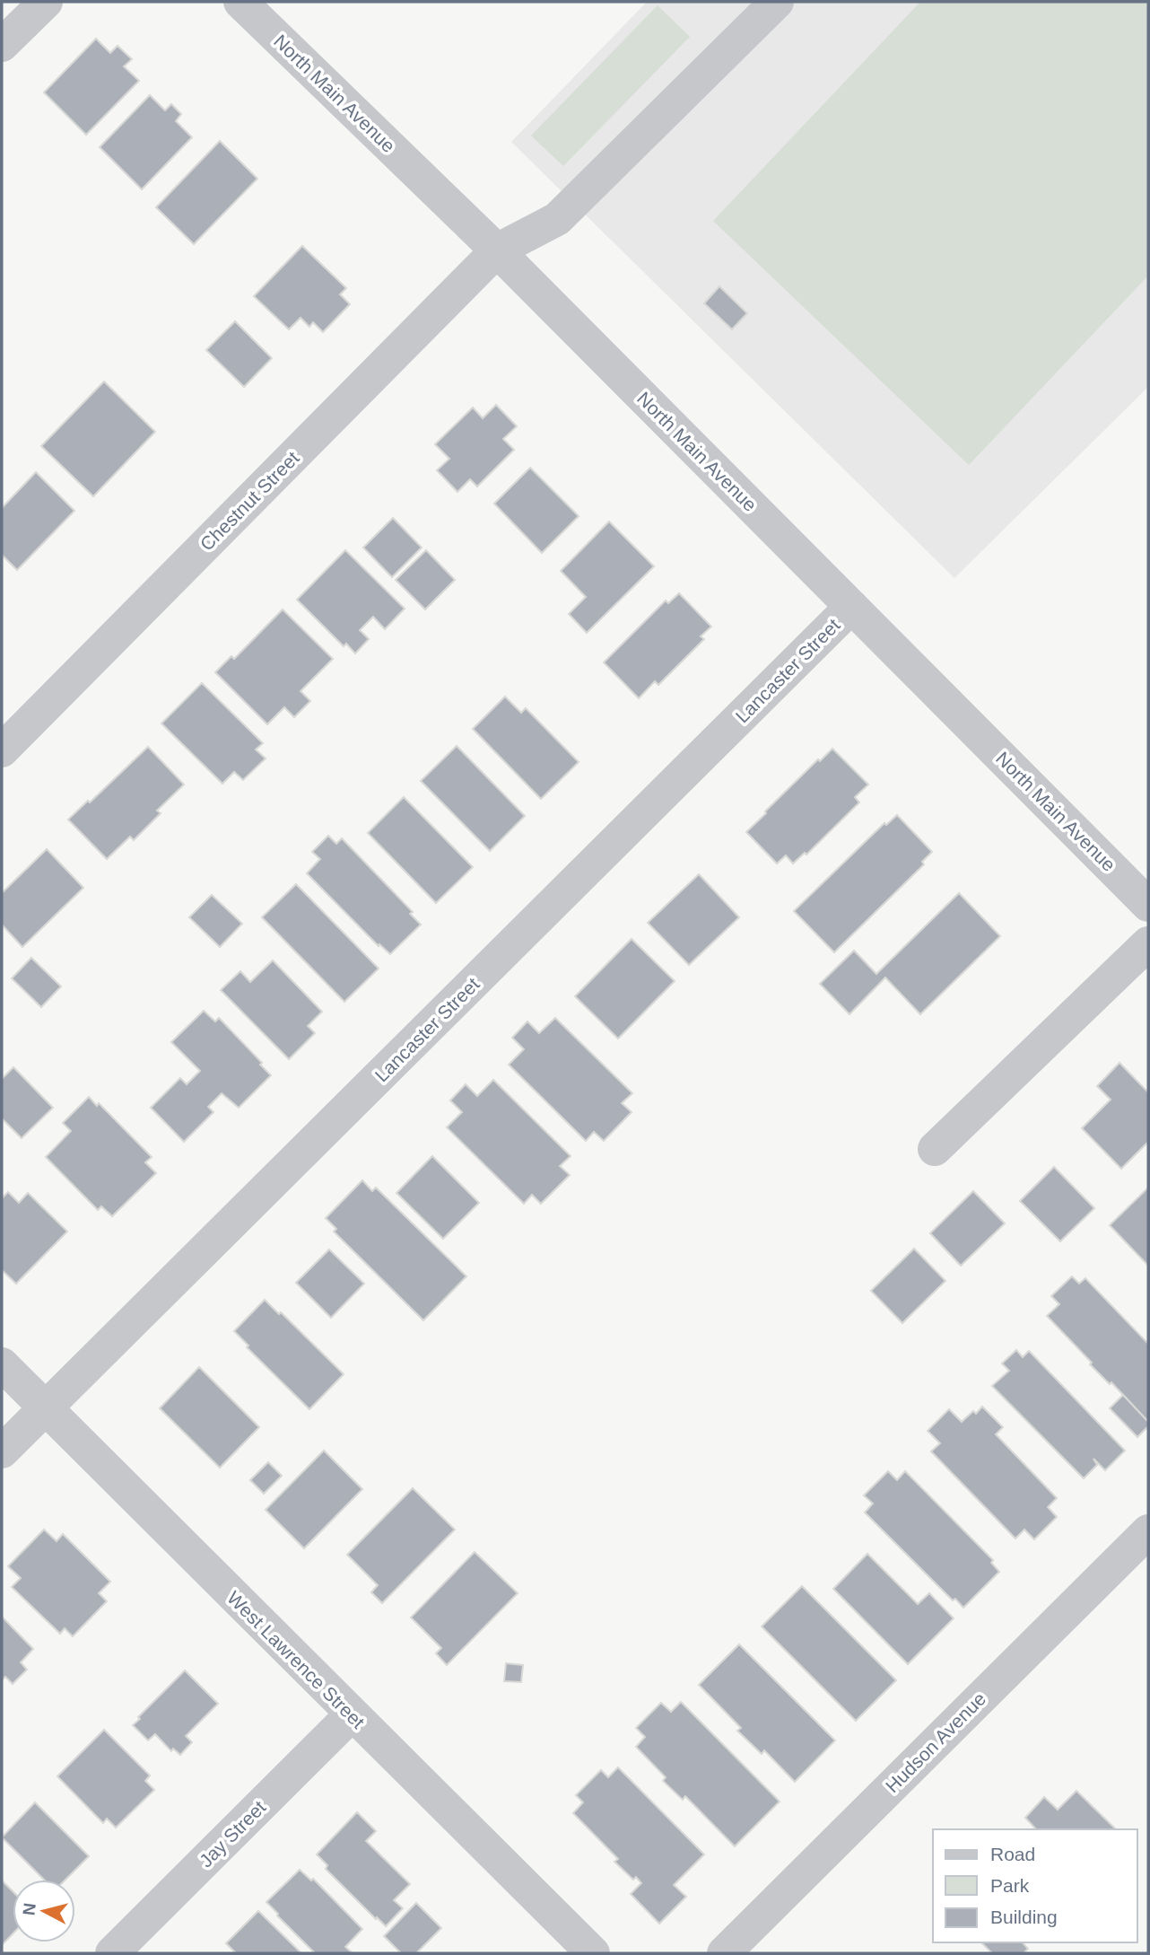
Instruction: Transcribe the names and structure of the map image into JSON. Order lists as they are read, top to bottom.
{
  "streets": {
    "street": [
      "North Main Avenue",
      "Chestnut Street",
      "Lancaster Street",
      "West Lawrence Street",
      "Hudson Avenue",
      "Jay Street"
    ]
  },
  "crossings": [
    ["North Main Avenue", "Chestnut Street"],
    ["North Main Avenue", "Lancaster Street"],
    ["Lancaster Street", "West Lawrence Street"],
    ["West Lawrence Street", "Jay Street"]
  ],
  "legend": ["Road", "Park", "Building"],
  "north": "left"
}
